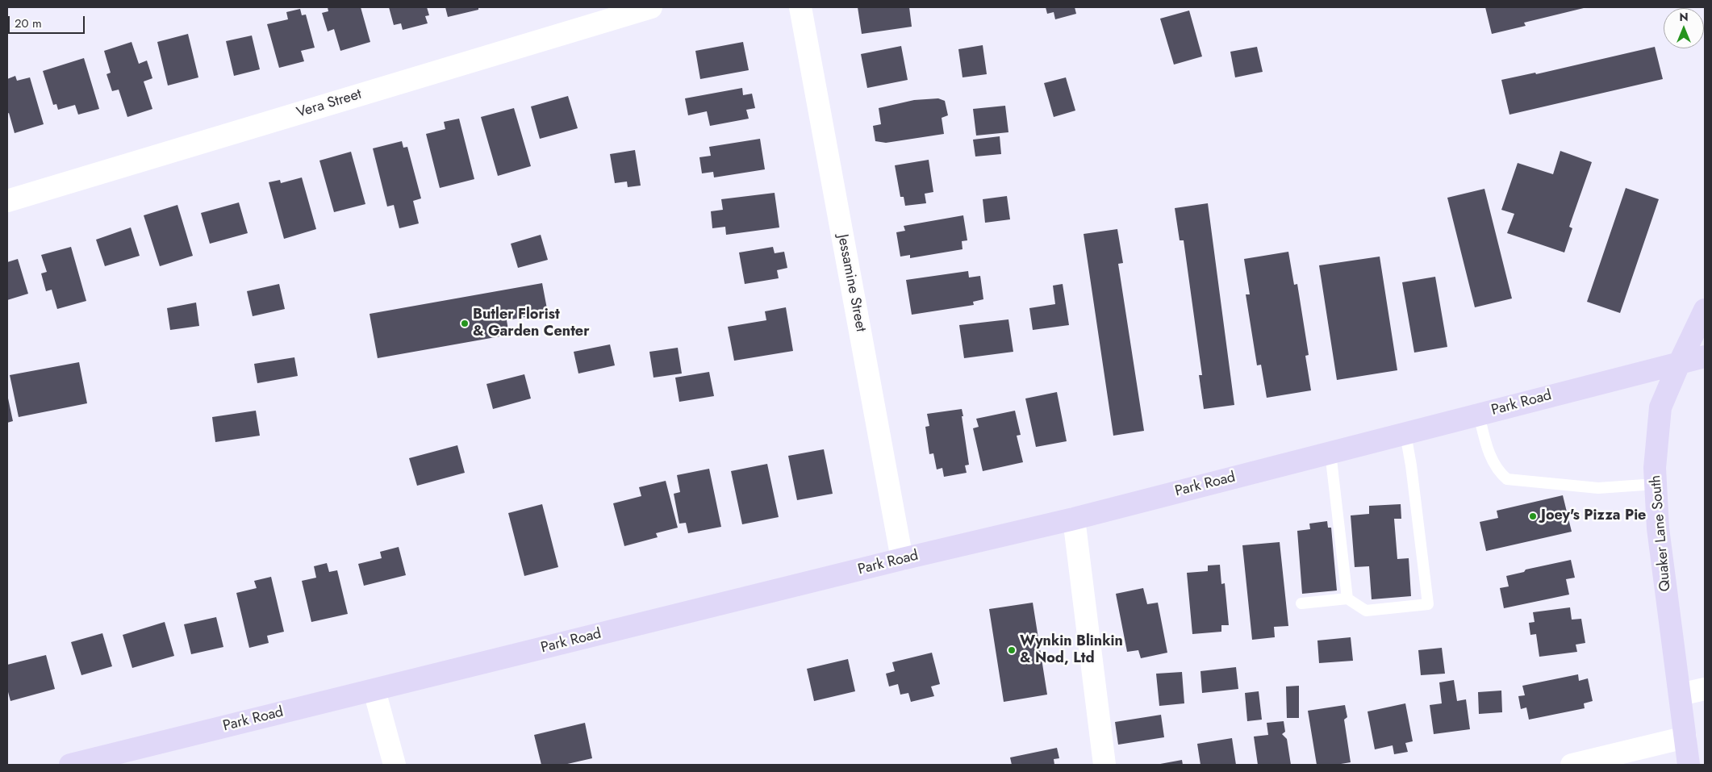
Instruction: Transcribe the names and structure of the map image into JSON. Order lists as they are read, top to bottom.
{
  "streets": {
    "main road": ["Park Road", "Quaker Lane South"],
    "street": ["Vera Street", "Jessamine Street"]
  },
  "crossings": [
    ["Jessamine Street", "Park Road"],
    ["Park Road", "Quaker Lane South"]
  ],
  "places": ["Butler Florist & Garden Center", "Joey's Pizza Pie", "Wynkin Blinkin & Nod, Ltd"],
  "scale_bar": "20 m",
  "north": "top"
}
